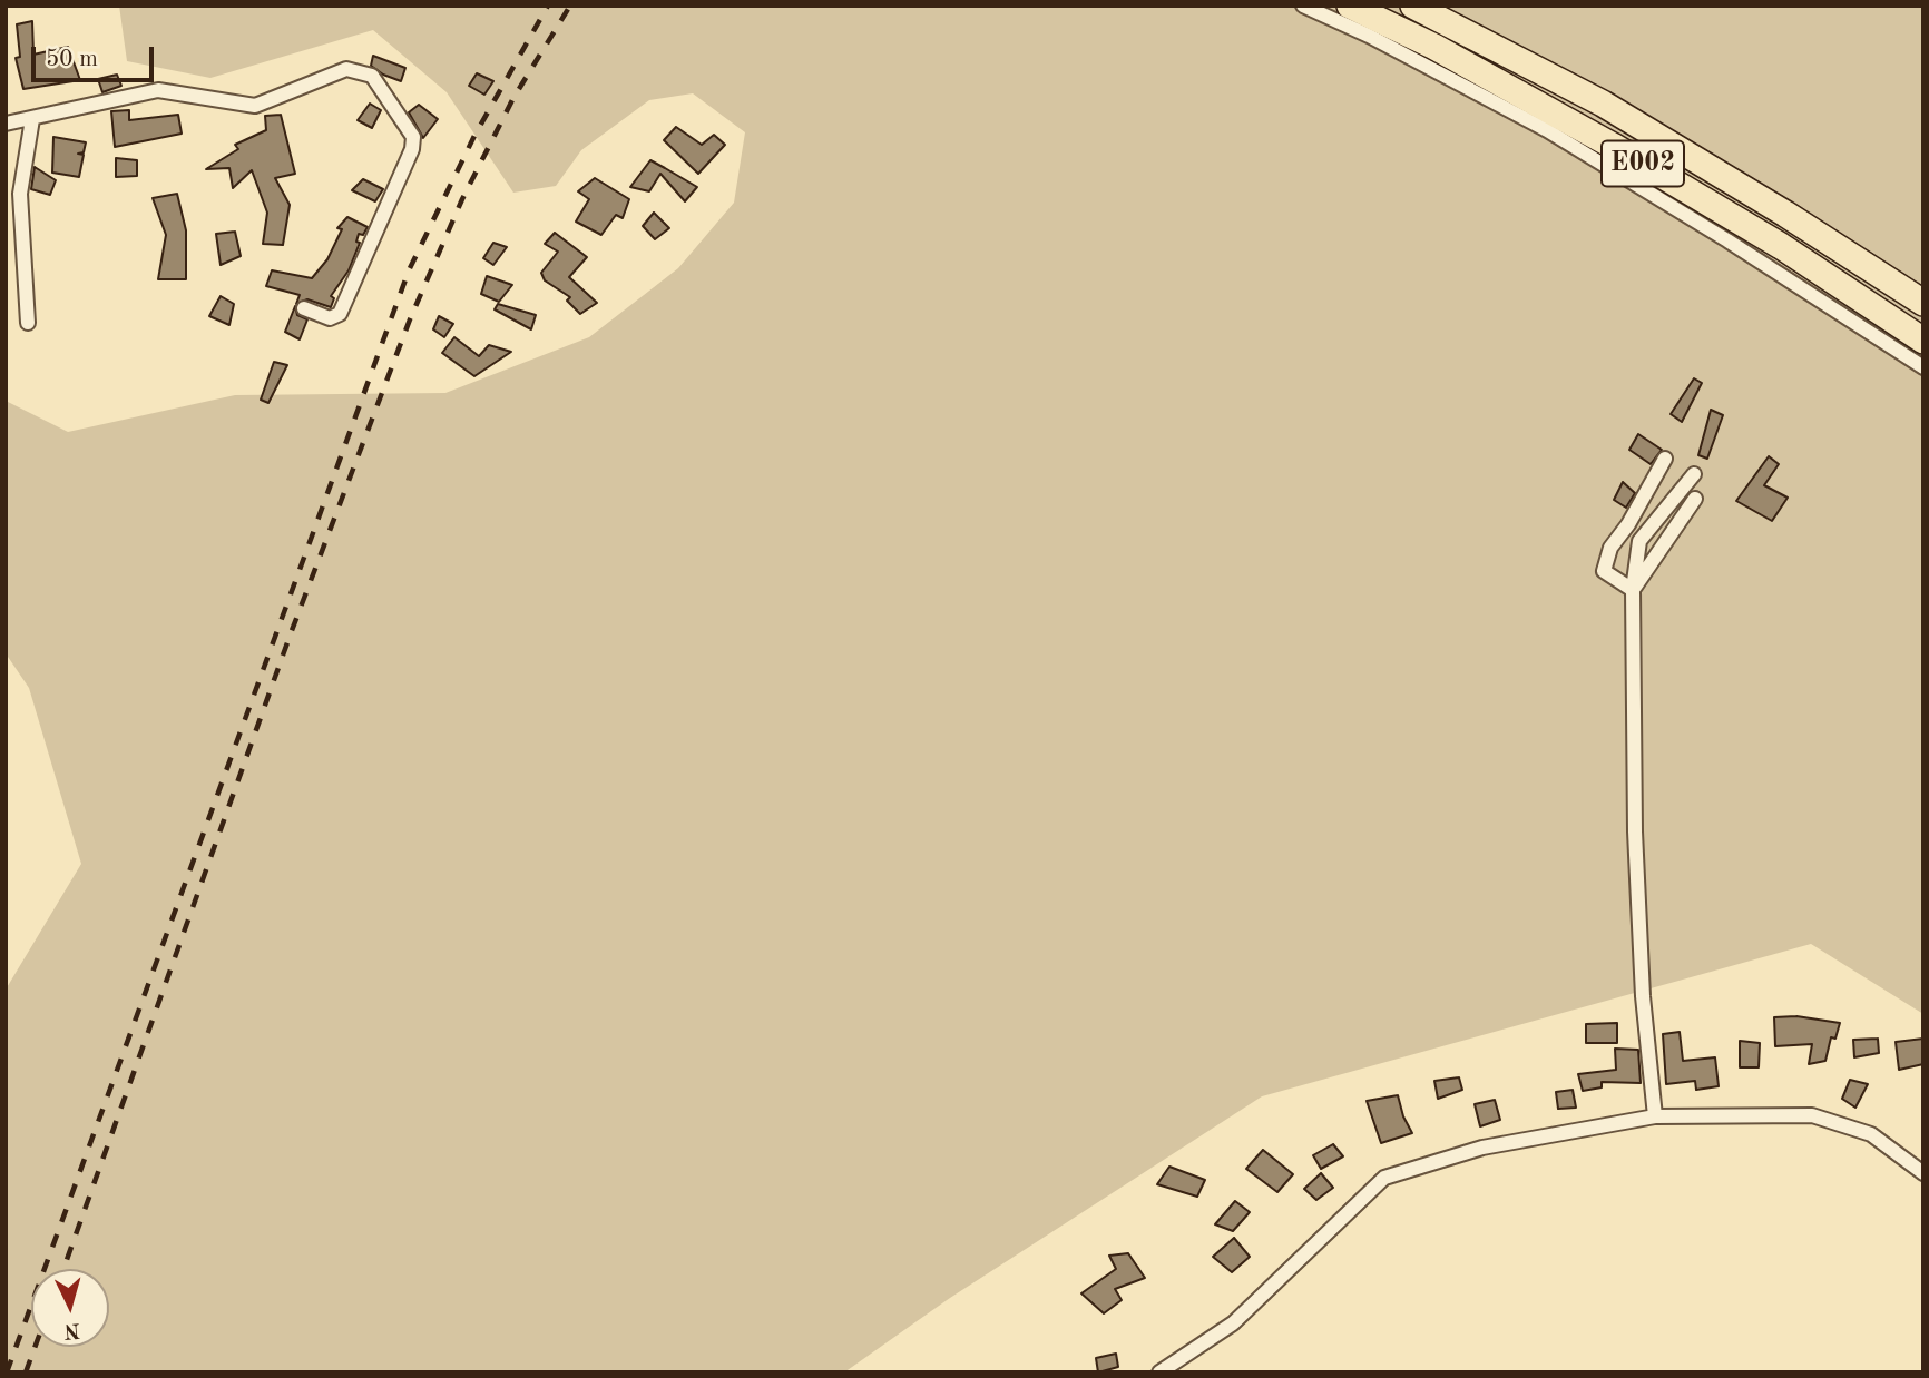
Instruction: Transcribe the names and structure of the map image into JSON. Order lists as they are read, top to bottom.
{
  "streets": {
    "highway": ["E002"]
  },
  "scale_bar": "50 m",
  "north": "bottom"
}
